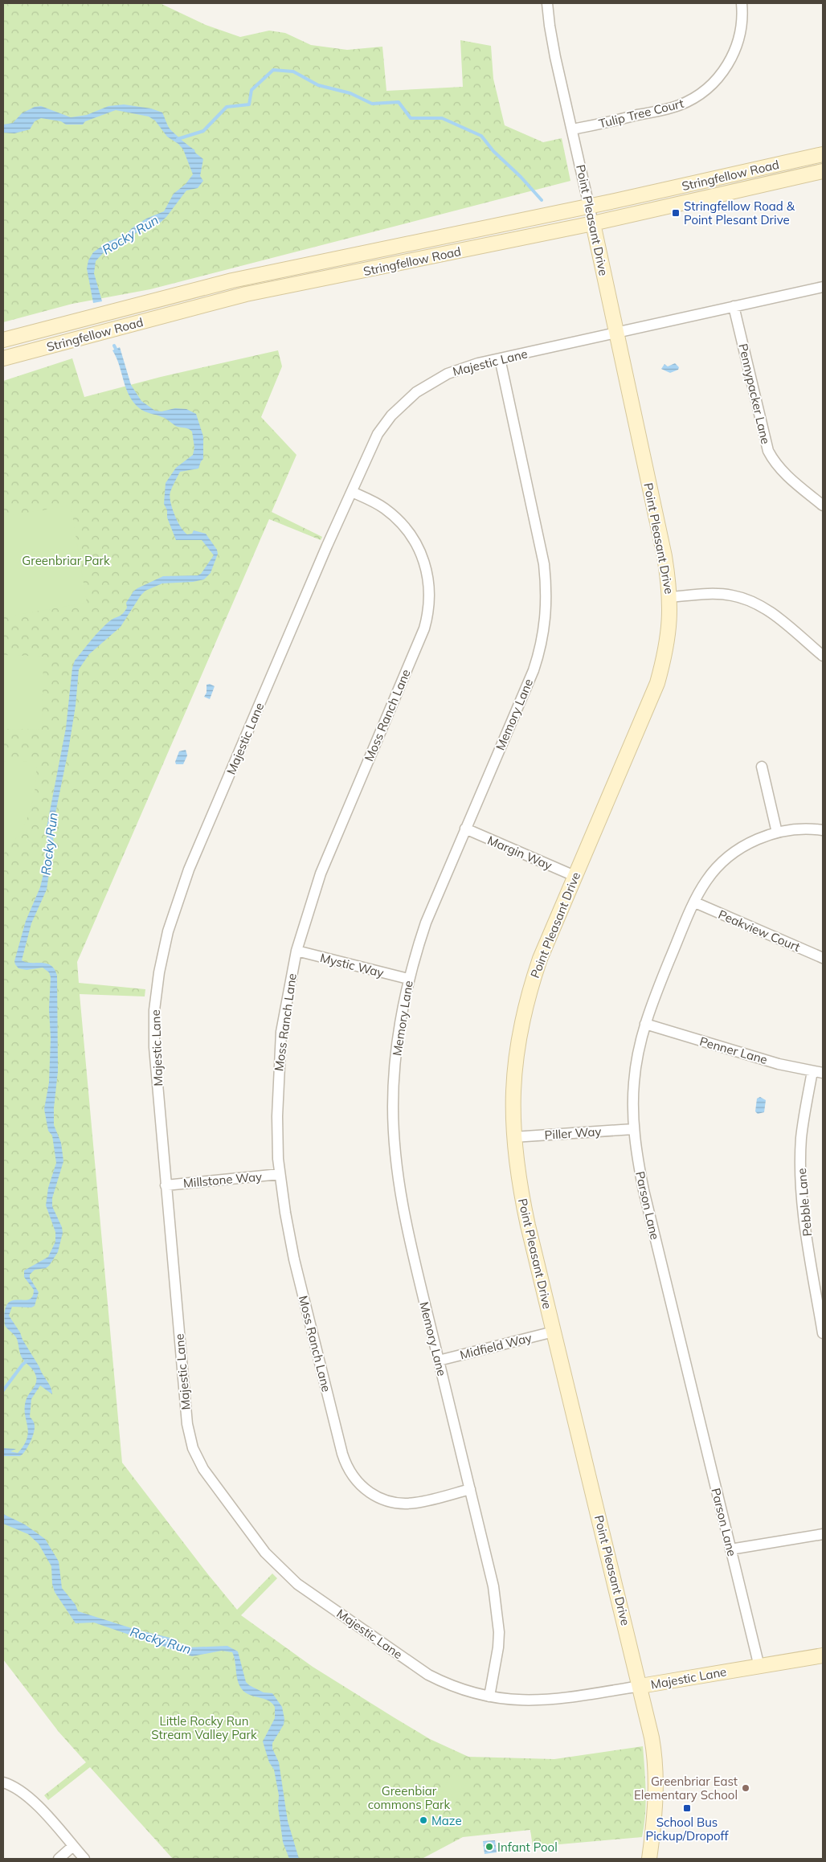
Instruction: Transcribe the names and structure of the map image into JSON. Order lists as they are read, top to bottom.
{
  "streets": {
    "street": [
      "Tulip Tree Court",
      "Stringfellow Road",
      "Point Pleasant Drive",
      "Majestic Lane",
      "Pennypacker Lane",
      "Memory Lane",
      "Moss Ranch Lane",
      "Margin Way",
      "Peakview Court",
      "Mystic Way",
      "Penner Lane",
      "Piller Way",
      "Millstone Way",
      "Pebble Lane",
      "Parson Lane",
      "Midfield Way"
    ]
  },
  "crossings": [
    ["Tulip Tree Court", "Point Pleasant Drive"],
    ["Stringfellow Road", "Point Pleasant Drive"],
    ["Point Pleasant Drive", "Majestic Lane"],
    ["Point Pleasant Drive", "Margin Way"],
    ["Point Pleasant Drive", "Piller Way"],
    ["Point Pleasant Drive", "Midfield Way"],
    ["Majestic Lane", "Pennypacker Lane"],
    ["Majestic Lane", "Memory Lane"],
    ["Majestic Lane", "Moss Ranch Lane"],
    ["Majestic Lane", "Millstone Way"],
    ["Majestic Lane", "Parson Lane"],
    ["Memory Lane", "Moss Ranch Lane"],
    ["Memory Lane", "Margin Way"],
    ["Memory Lane", "Mystic Way"],
    ["Memory Lane", "Midfield Way"],
    ["Moss Ranch Lane", "Mystic Way"],
    ["Moss Ranch Lane", "Millstone Way"],
    ["Peakview Court", "Parson Lane"],
    ["Penner Lane", "Pebble Lane"],
    ["Penner Lane", "Parson Lane"],
    ["Piller Way", "Parson Lane"]
  ],
  "water": ["Rocky Run"],
  "parks": ["Greenbriar Park", "Little Rocky Run Stream Valley Park", "Greenbiar commons Park"],
  "places": {
    "transit": ["Stringfellow Road & Point Plesant Drive", "School Bus Pickup/Dropoff"],
    "other": ["Greenbriar East Elementary School", "Maze", "Infant Pool"]
  }
}
